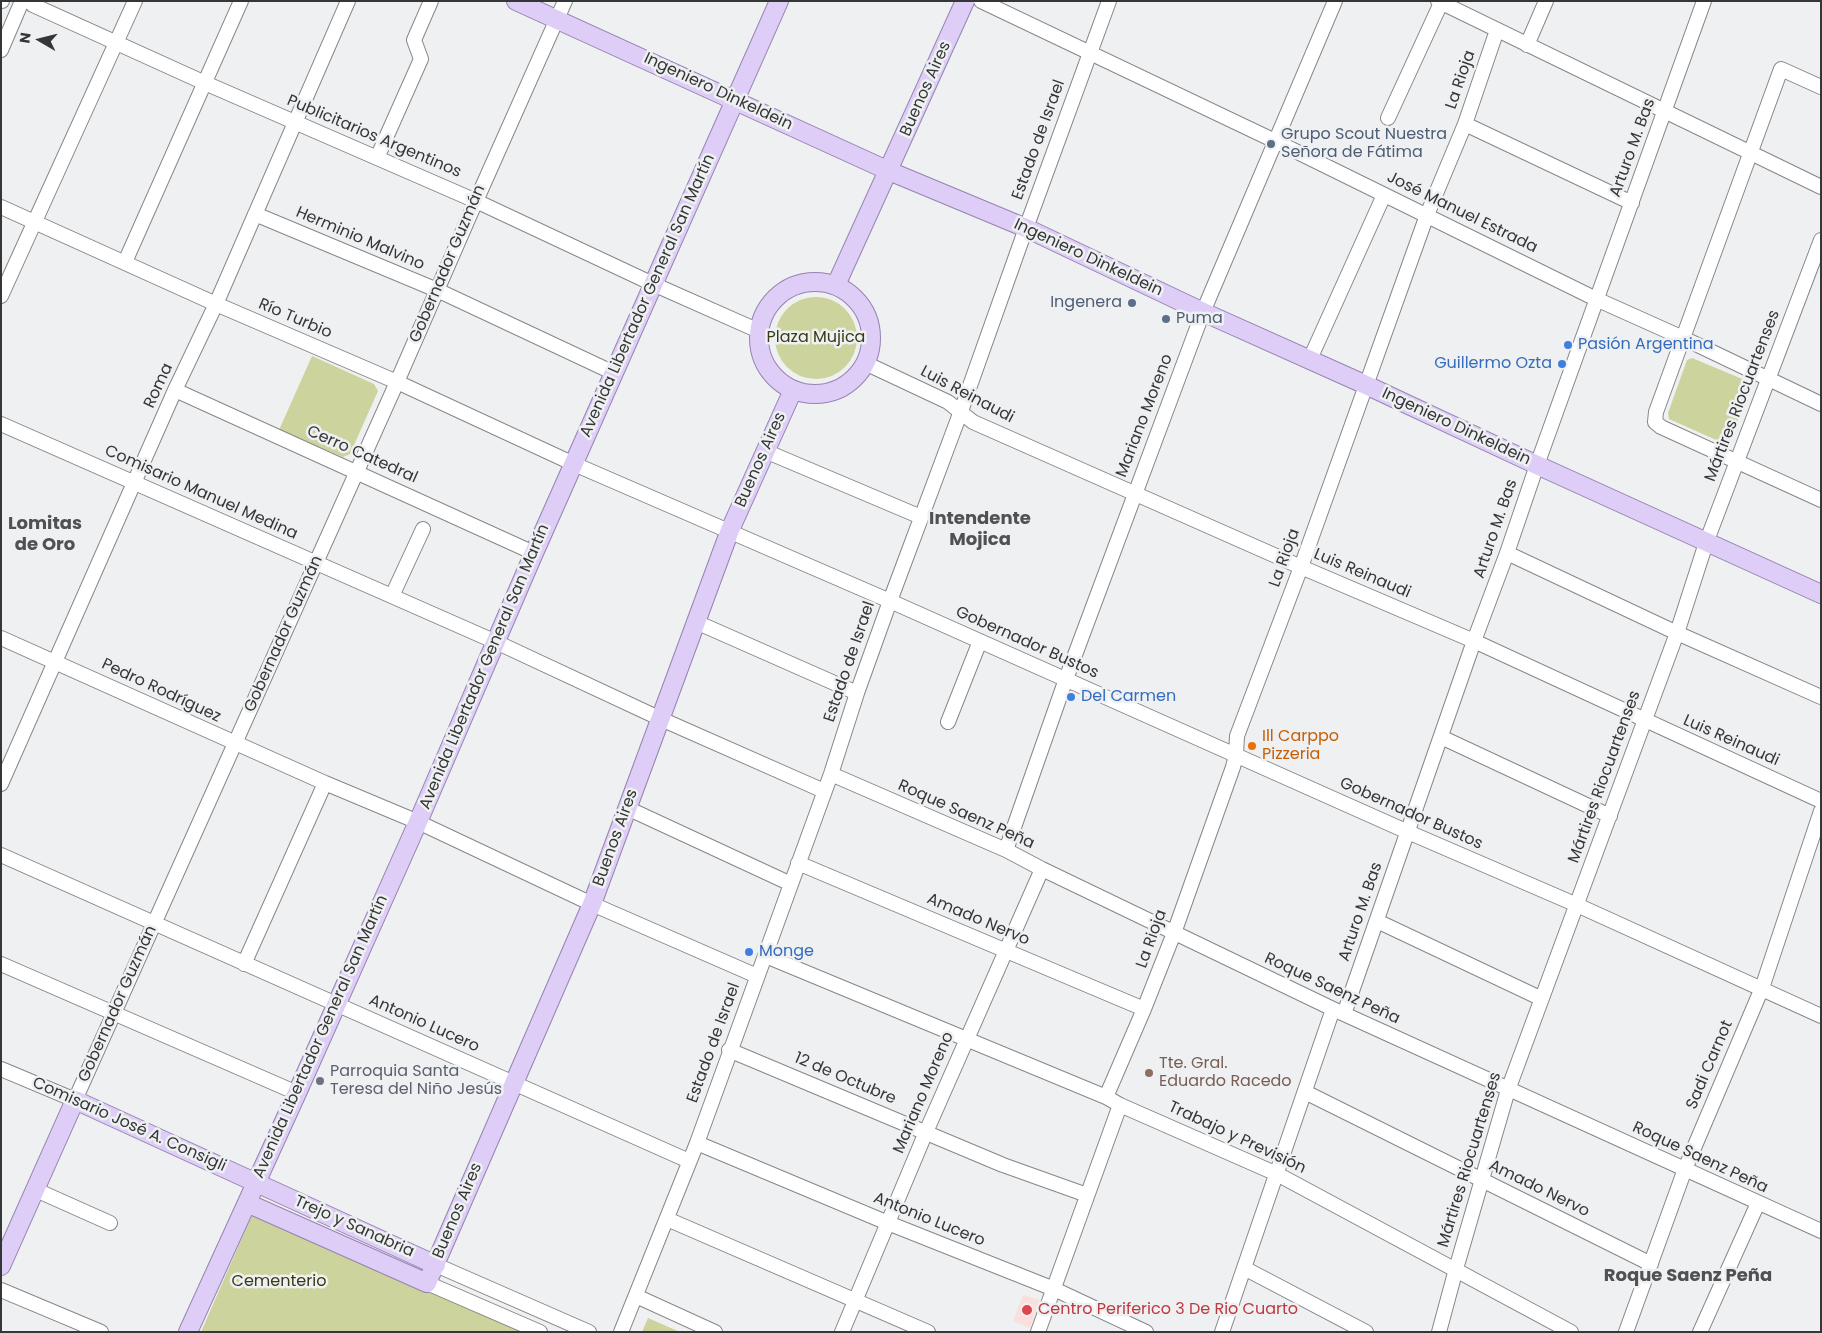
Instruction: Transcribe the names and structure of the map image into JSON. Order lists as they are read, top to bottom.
{
  "streets": {
    "main road": [
      "Buenos Aires",
      "Ingeniero Dinkeldein",
      "Gobernador Guzmán",
      "Avenida Libertador General San Martín",
      "Comisario José A. Consigli",
      "Trejo y Sanabria"
    ],
    "street": [
      "La Rioja",
      "Publicitarios Argentinos",
      "Estado de Israel",
      "Arturo M. Bas",
      "José Manuel Estrada",
      "Herminio Malvino",
      "Río Turbio",
      "Roma",
      "Luis Reinaudi",
      "Mártires Riocuartenses",
      "Mariano Moreno",
      "Cerro Catedral",
      "Comisario Manuel Medina",
      "Gobernador Bustos",
      "Pedro Rodríguez",
      "Roque Saenz Peña",
      "Amado Nervo",
      "Antonio Lucero",
      "Sadi Carnot",
      "12 de Octubre",
      "Trabajo y Previsión"
    ]
  },
  "crossings": [
    ["La Rioja", "Ingeniero Dinkeldein"],
    ["La Rioja", "José Manuel Estrada"],
    ["La Rioja", "Luis Reinaudi"],
    ["La Rioja", "Gobernador Bustos"],
    ["La Rioja", "Roque Saenz Peña"],
    ["La Rioja", "Amado Nervo"],
    ["La Rioja", "Trabajo y Previsión"],
    ["Buenos Aires", "Ingeniero Dinkeldein"],
    ["Buenos Aires", "Publicitarios Argentinos"],
    ["Buenos Aires", "Luis Reinaudi"],
    ["Buenos Aires", "Gobernador Bustos"],
    ["Buenos Aires", "Antonio Lucero"],
    ["Buenos Aires", "Trejo y Sanabria"],
    ["Ingeniero Dinkeldein", "Estado de Israel"],
    ["Ingeniero Dinkeldein", "Arturo M. Bas"],
    ["Ingeniero Dinkeldein", "Gobernador Guzmán"],
    ["Ingeniero Dinkeldein", "Avenida Libertador General San Martín"],
    ["Ingeniero Dinkeldein", "Mártires Riocuartenses"],
    ["Ingeniero Dinkeldein", "Mariano Moreno"],
    ["Publicitarios Argentinos", "Gobernador Guzmán"],
    ["Publicitarios Argentinos", "Avenida Libertador General San Martín"],
    ["Publicitarios Argentinos", "Roma"],
    ["Publicitarios Argentinos", "Luis Reinaudi"],
    ["Estado de Israel", "José Manuel Estrada"],
    ["Estado de Israel", "Luis Reinaudi"],
    ["Estado de Israel", "Gobernador Bustos"],
    ["Estado de Israel", "Roque Saenz Peña"],
    ["Estado de Israel", "Amado Nervo"],
    ["Estado de Israel", "Antonio Lucero"],
    ["Estado de Israel", "12 de Octubre"],
    ["Estado de Israel", "Trabajo y Previsión"],
    ["Arturo M. Bas", "José Manuel Estrada"],
    ["Arturo M. Bas", "Luis Reinaudi"],
    ["Arturo M. Bas", "Gobernador Bustos"],
    ["Arturo M. Bas", "Roque Saenz Peña"],
    ["Arturo M. Bas", "Amado Nervo"],
    ["Arturo M. Bas", "Trabajo y Previsión"],
    ["José Manuel Estrada", "Mártires Riocuartenses"],
    ["José Manuel Estrada", "Mariano Moreno"],
    ["Herminio Malvino", "Gobernador Guzmán"],
    ["Herminio Malvino", "Avenida Libertador General San Martín"],
    ["Herminio Malvino", "Roma"],
    ["Gobernador Guzmán", "Río Turbio"],
    ["Gobernador Guzmán", "Cerro Catedral"],
    ["Gobernador Guzmán", "Comisario Manuel Medina"],
    ["Gobernador Guzmán", "Pedro Rodríguez"],
    ["Gobernador Guzmán", "Antonio Lucero"],
    ["Gobernador Guzmán", "Comisario José A. Consigli"],
    ["Avenida Libertador General San Martín", "Río Turbio"],
    ["Avenida Libertador General San Martín", "Cerro Catedral"],
    ["Avenida Libertador General San Martín", "Comisario Manuel Medina"],
    ["Avenida Libertador General San Martín", "Gobernador Bustos"],
    ["Avenida Libertador General San Martín", "Pedro Rodríguez"],
    ["Avenida Libertador General San Martín", "Antonio Lucero"],
    ["Avenida Libertador General San Martín", "Comisario José A. Consigli"],
    ["Avenida Libertador General San Martín", "Trejo y Sanabria"],
    ["Río Turbio", "Roma"],
    ["Río Turbio", "Gobernador Bustos"],
    ["Roma", "Cerro Catedral"],
    ["Roma", "Comisario Manuel Medina"],
    ["Roma", "Pedro Rodríguez"],
    ["Luis Reinaudi", "Mártires Riocuartenses"],
    ["Luis Reinaudi", "Mariano Moreno"],
    ["Mártires Riocuartenses", "Gobernador Bustos"],
    ["Mártires Riocuartenses", "Roque Saenz Peña"],
    ["Mártires Riocuartenses", "Amado Nervo"],
    ["Mártires Riocuartenses", "Trabajo y Previsión"],
    ["Mariano Moreno", "Gobernador Bustos"],
    ["Mariano Moreno", "Roque Saenz Peña"],
    ["Mariano Moreno", "Amado Nervo"],
    ["Mariano Moreno", "Antonio Lucero"],
    ["Mariano Moreno", "12 de Octubre"],
    ["Mariano Moreno", "Trabajo y Previsión"],
    ["Gobernador Bustos", "Sadi Carnot"],
    ["Roque Saenz Peña", "Sadi Carnot"],
    ["Amado Nervo", "Sadi Carnot"],
    ["Comisario José A. Consigli", "Trejo y Sanabria"]
  ],
  "districts": ["Intendente Mojica", "Lomitas de Oro", "Roque Saenz Peña"],
  "parks": ["Plaza Mujica", "Cementerio"],
  "places": [
    "Grupo Scout Nuestra Señora de Fátima",
    "Ingenera",
    "Puma",
    "Pasión Argentina",
    "Guillermo Ozta",
    "Del Carmen",
    "Ill Carppo Pizzeria",
    "Monge",
    "Tte. Gral. Eduardo Racedo",
    "Parroquia Santa Teresa del Niño Jesús",
    "Centro Periferico 3 De Rio Cuarto"
  ],
  "north": "left"
}
